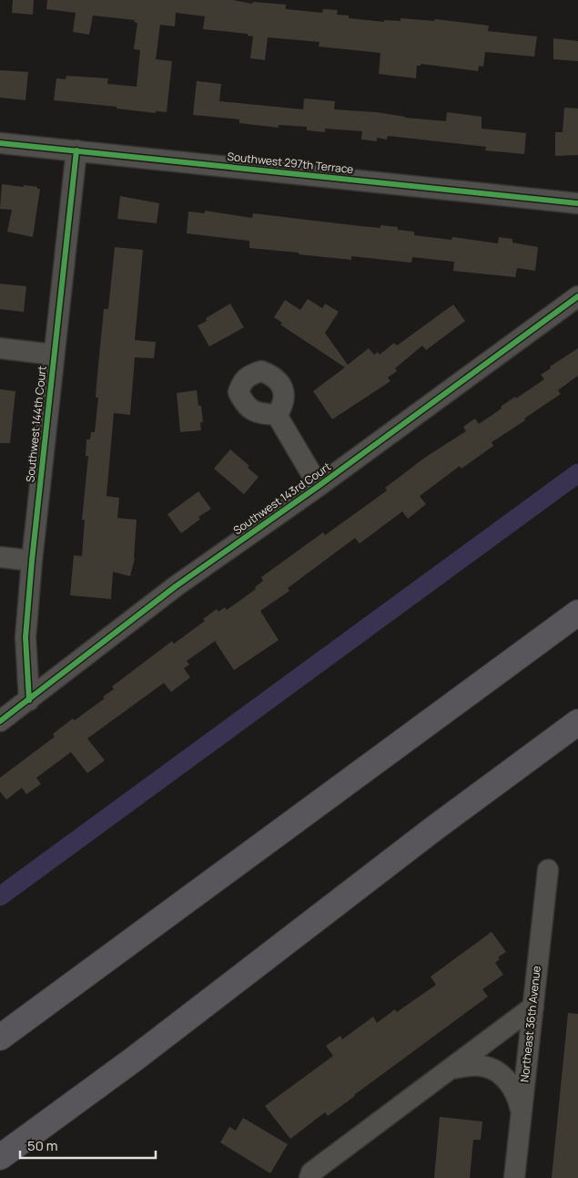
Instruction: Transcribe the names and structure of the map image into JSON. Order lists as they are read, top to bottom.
{
  "streets": {
    "street": [
      "Southwest 297th Terrace",
      "Southwest 144th Court",
      "Southwest 143rd Court",
      "Northeast 36th Avenue"
    ]
  },
  "crossings": [
    ["Southwest 297th Terrace", "Southwest 144th Court"],
    ["Southwest 144th Court", "Southwest 143rd Court"]
  ],
  "scale_bar": "50 m"
}
